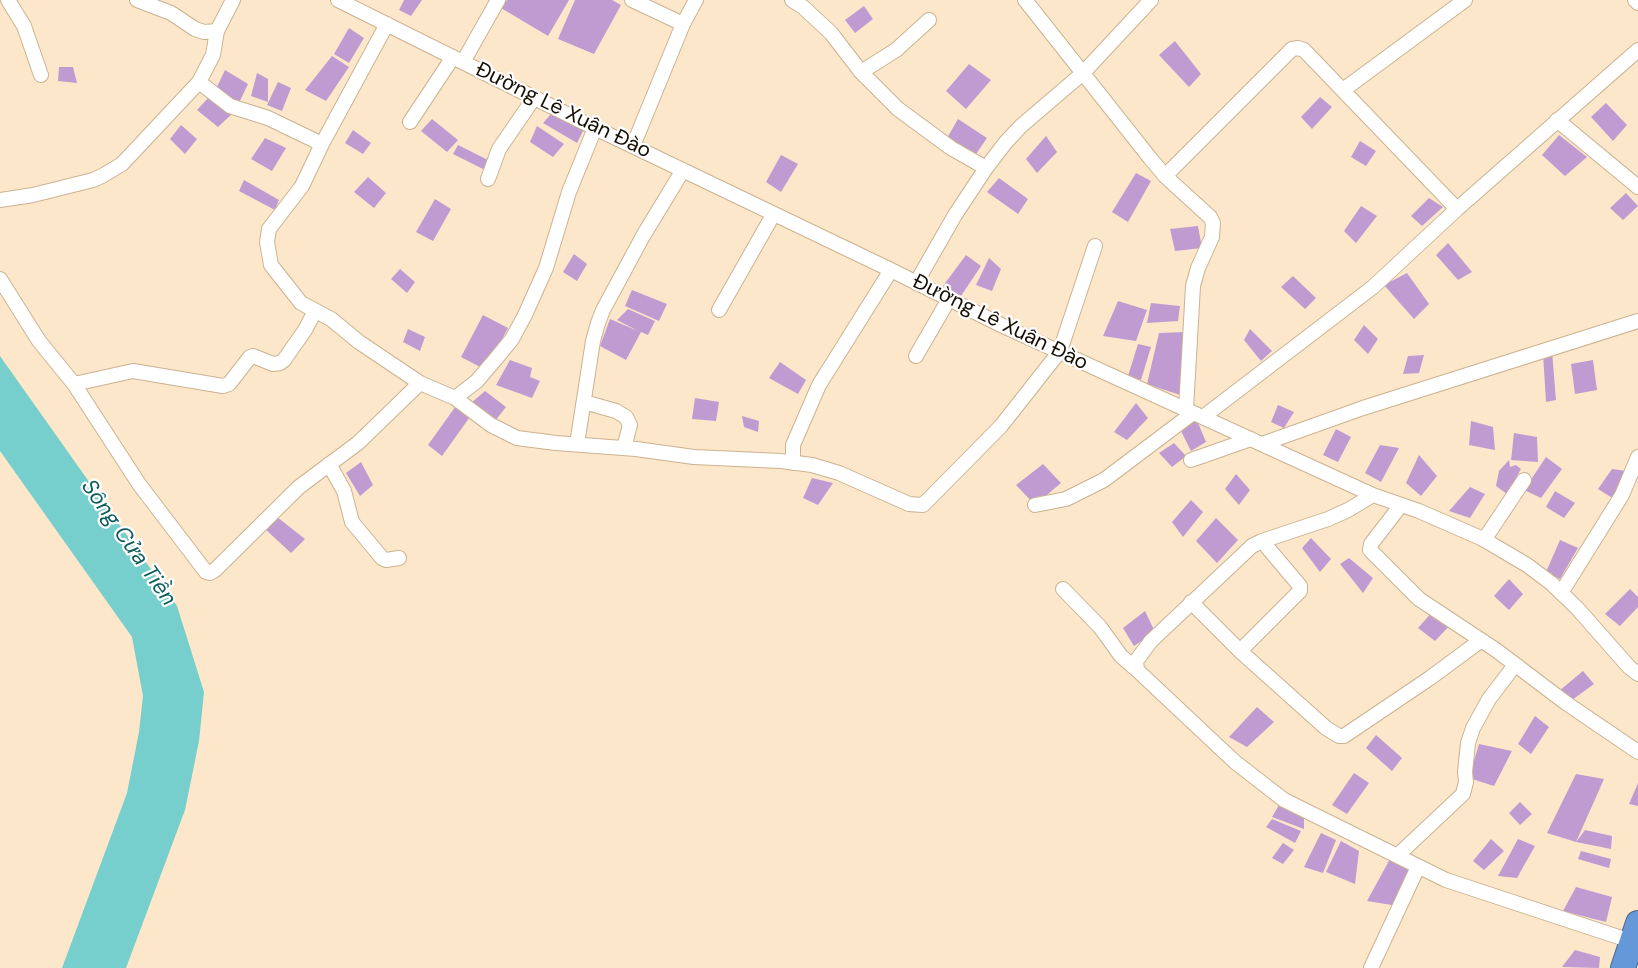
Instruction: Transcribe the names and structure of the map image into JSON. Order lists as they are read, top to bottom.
{
  "streets": {
    "street": ["Đường Lê Xuân Đào"]
  },
  "water": ["Sông Cửa Tiền"]
}
